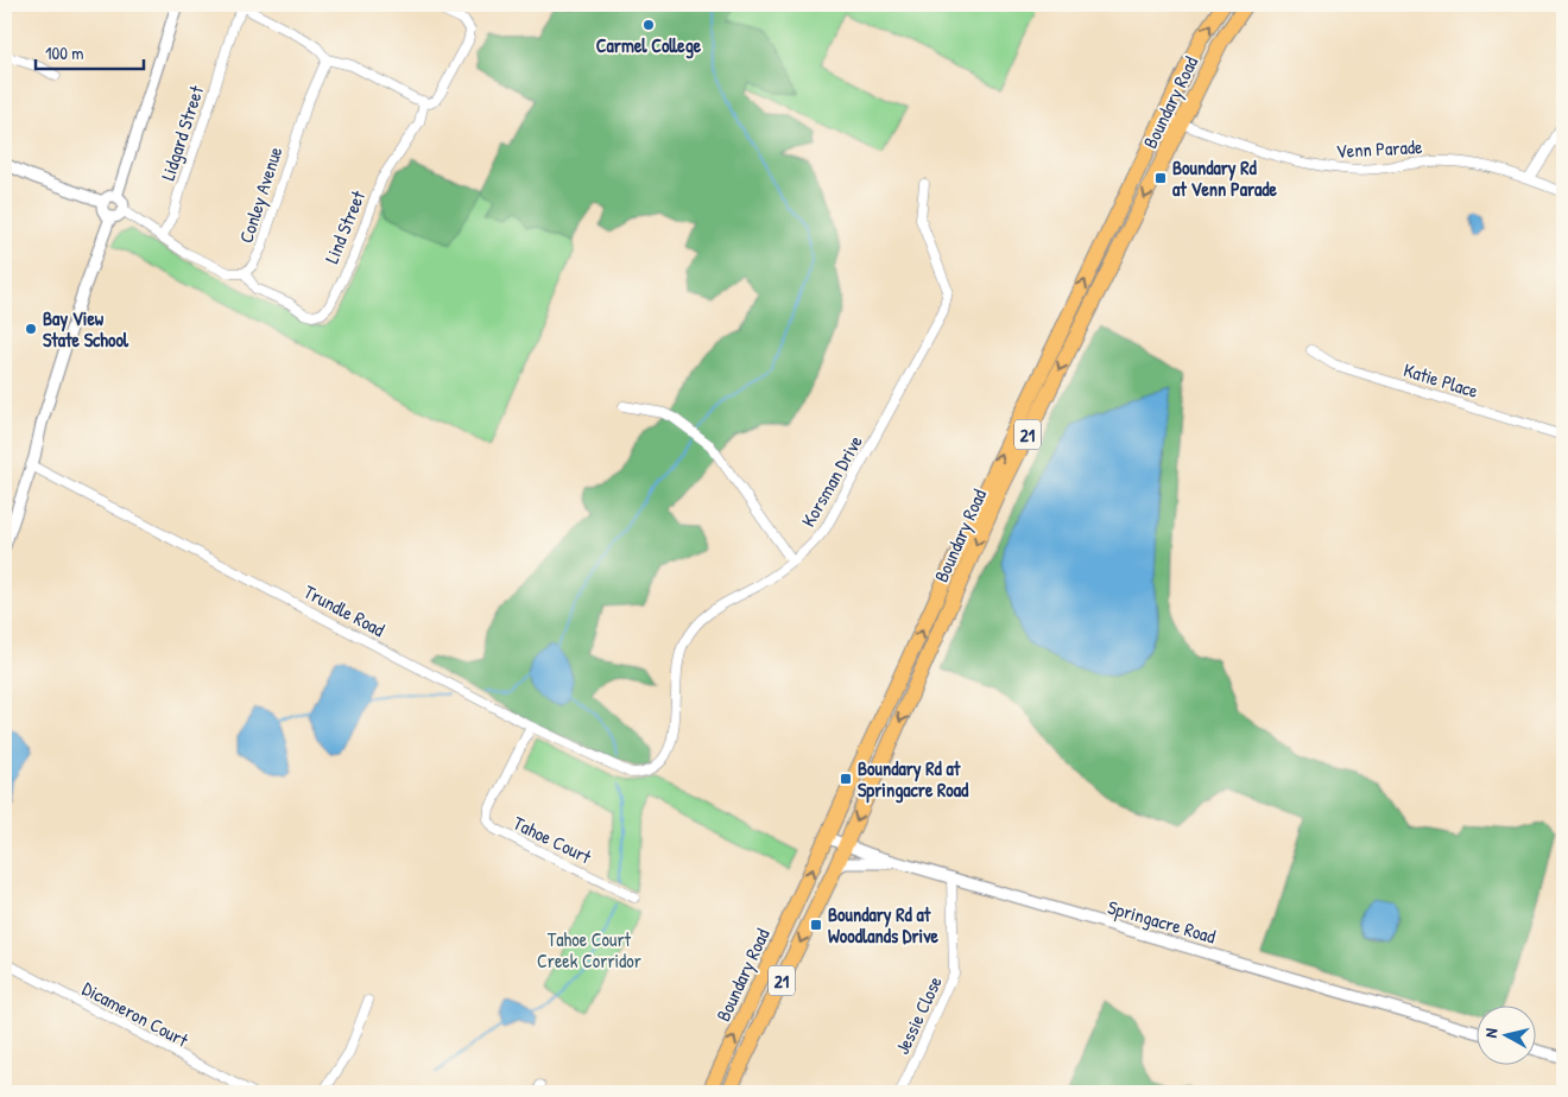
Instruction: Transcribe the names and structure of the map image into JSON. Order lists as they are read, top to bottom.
{
  "streets": {
    "highway": ["Boundary Road", "21"],
    "street": [
      "Lidgard Street",
      "Venn Parade",
      "Conley Avenue",
      "Lind Street",
      "Katie Place",
      "Korsman Drive",
      "Trundle Road",
      "Tahoe Court",
      "Springacre Road",
      "Dicameron Court",
      "Jessie Close"
    ]
  },
  "crossings": [
    ["Boundary Road", "Venn Parade"],
    ["Boundary Road", "Springacre Road"],
    ["Conley Avenue", "Lind Street"],
    ["Korsman Drive", "Trundle Road"],
    ["Trundle Road", "Tahoe Court"],
    ["Springacre Road", "Jessie Close"]
  ],
  "parks": ["Tahoe Court Creek Corridor"],
  "places": {
    "other": ["Carmel College", "Bay View State School"],
    "transit": ["Boundary Rd at Venn Parade", "Boundary Rd at Springacre Road", "Boundary Rd at Woodlands Drive"]
  },
  "scale_bar": "100 m",
  "north": "left"
}
